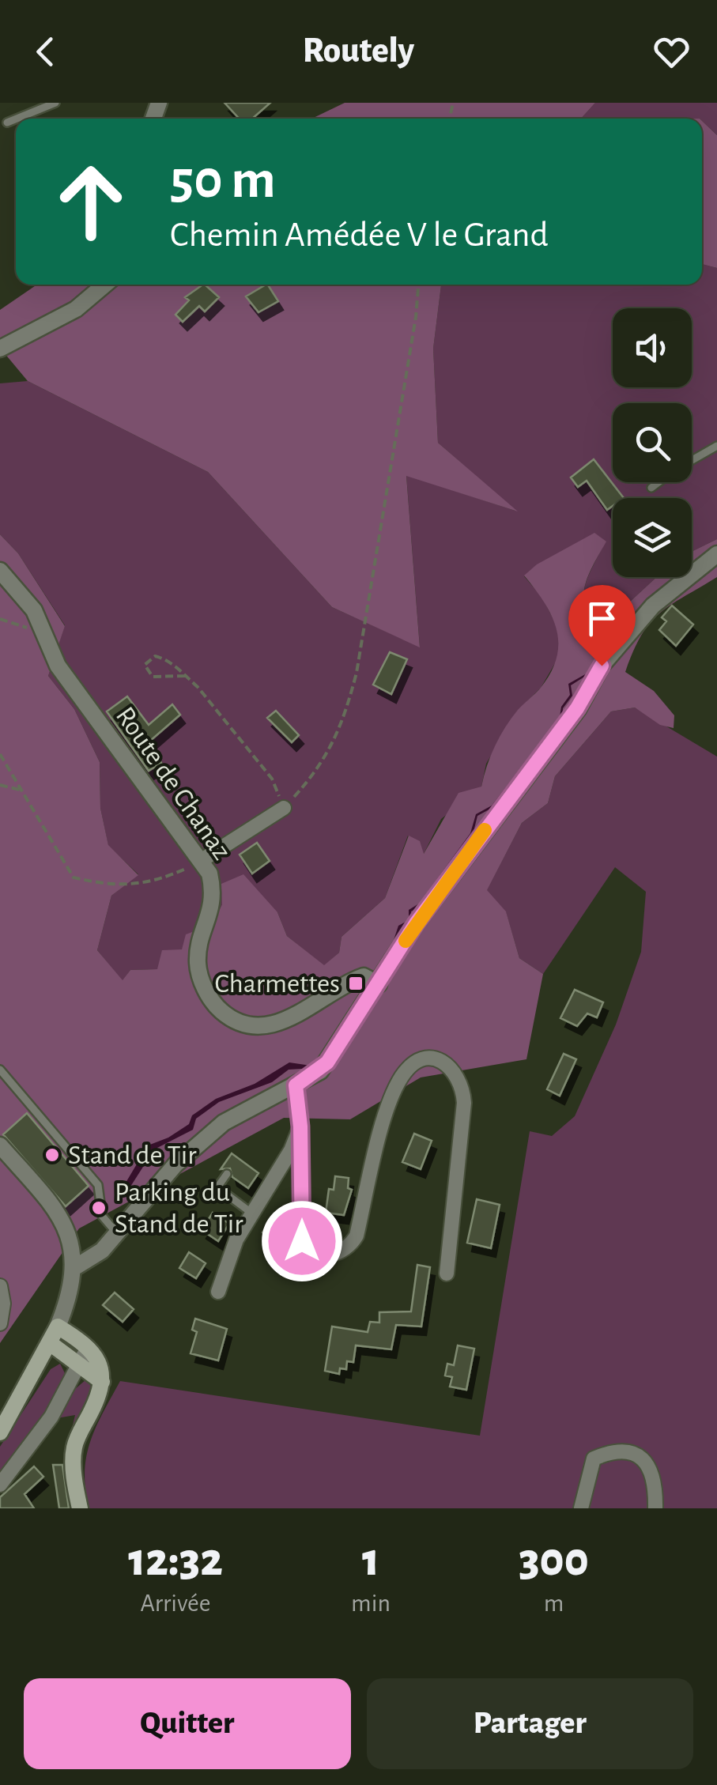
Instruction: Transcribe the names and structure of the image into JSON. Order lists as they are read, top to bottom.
{
  "streets": {
    "street": ["Route de Chanaz"]
  },
  "places": {
    "transit": ["Charmettes"],
    "other": ["Stand de Tir", "Parking du Stand de Tir"]
  },
  "page": {
    "header": "Routely",
    "turn": ["50 m", "Chemin Amédée V le Grand"],
    "eta": [
      "12:32",
      "Arrivée",
      "1",
      "min",
      "300",
      "m"
    ],
    "buttons": ["Quitter", "Partager"]
  }
}
